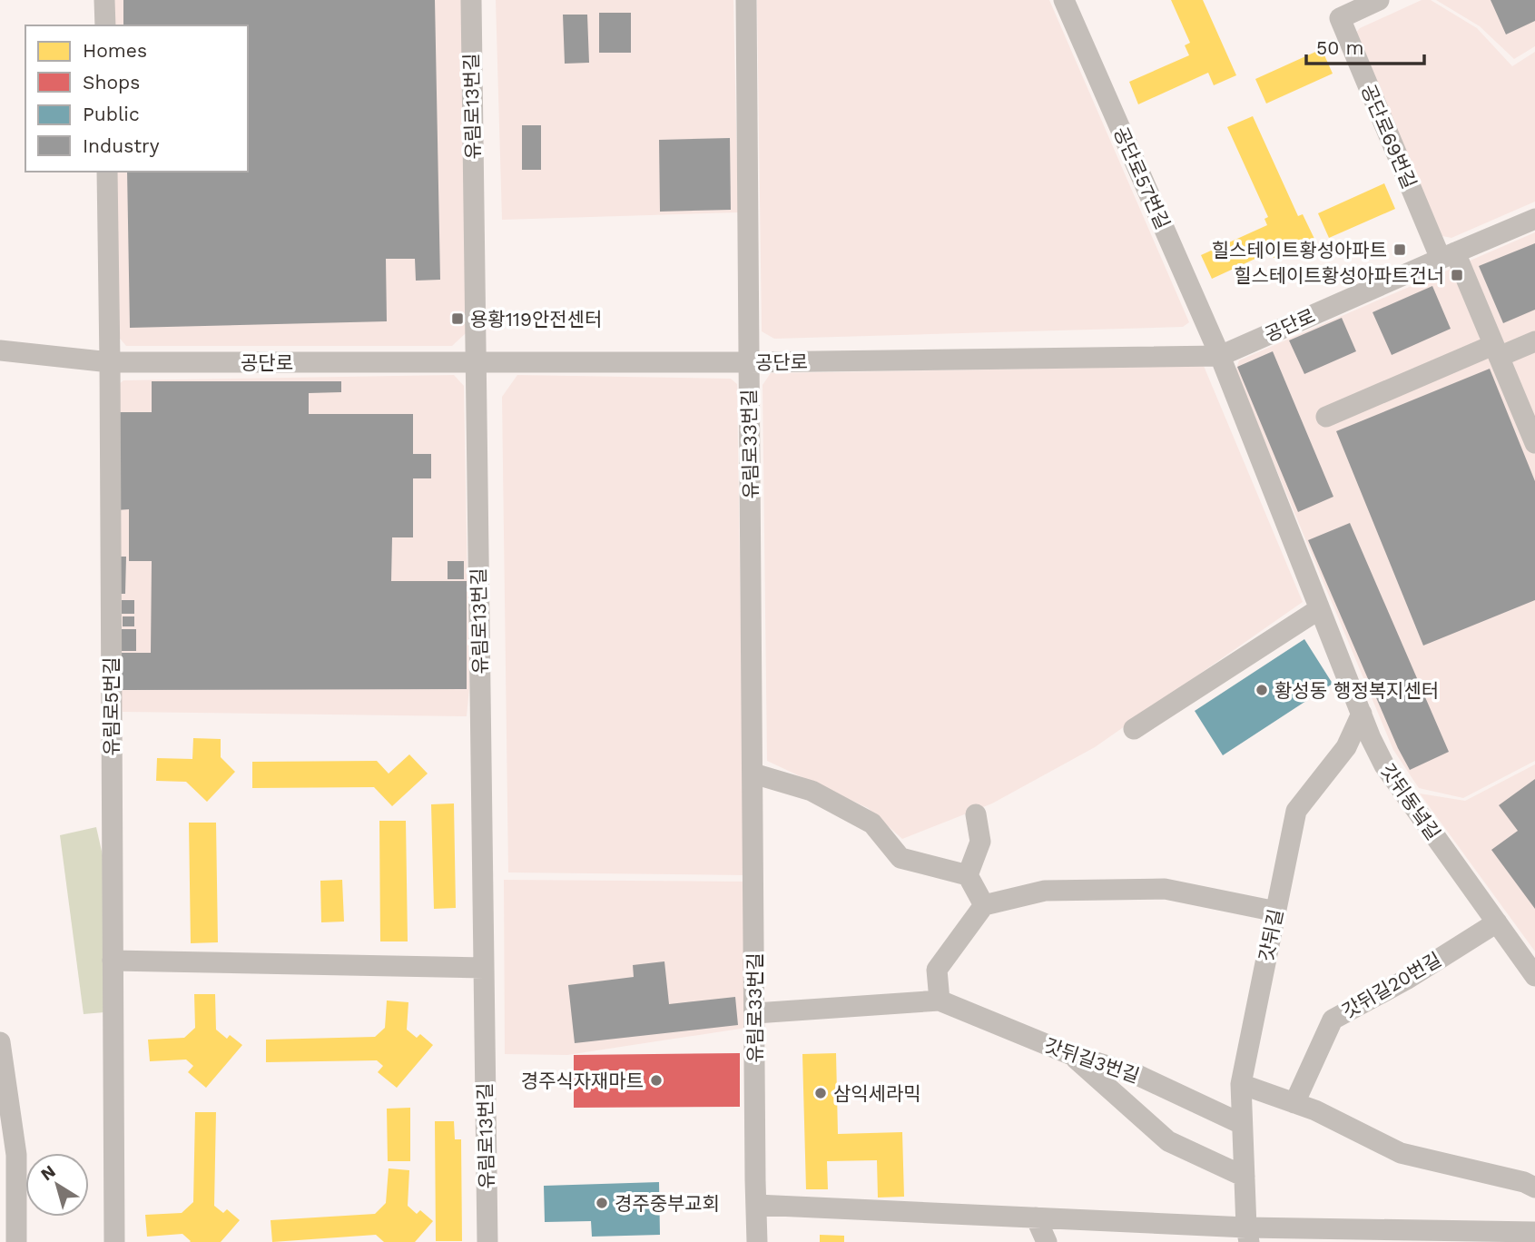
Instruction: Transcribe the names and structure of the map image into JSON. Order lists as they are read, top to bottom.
{
  "streets": {
    "street": [
      "유림로13번길",
      "공단로69번길",
      "공단로57번길",
      "공단로",
      "유림로33번길",
      "유림로5번길",
      "갓뒤동녘길",
      "갓뒤길",
      "갓뒤길20번길",
      "갓뒤길3번길"
    ]
  },
  "crossings": [
    ["유림로13번길", "공단로"],
    ["공단로69번길", "공단로"],
    ["공단로57번길", "공단로"],
    ["공단로57번길", "갓뒤동녘길"],
    ["공단로", "유림로33번길"],
    ["공단로", "유림로5번길"],
    ["공단로", "갓뒤동녘길"],
    ["유림로33번길", "갓뒤길3번길"],
    ["갓뒤동녘길", "갓뒤길"],
    ["갓뒤동녘길", "갓뒤길20번길"],
    ["갓뒤길", "갓뒤길3번길"]
  ],
  "places": {
    "transit": ["힐스테이트황성아파트", "힐스테이트황성아파트건너", "용황119안전센터"],
    "other": [
      "황성동 행정복지센터",
      "경주식자재마트",
      "삼익세라믹",
      "경주중부교회"
    ]
  },
  "legend": [
    "Homes",
    "Shops",
    "Public",
    "Industry"
  ],
  "scale_bar": "50 m",
  "north": "top left"
}
